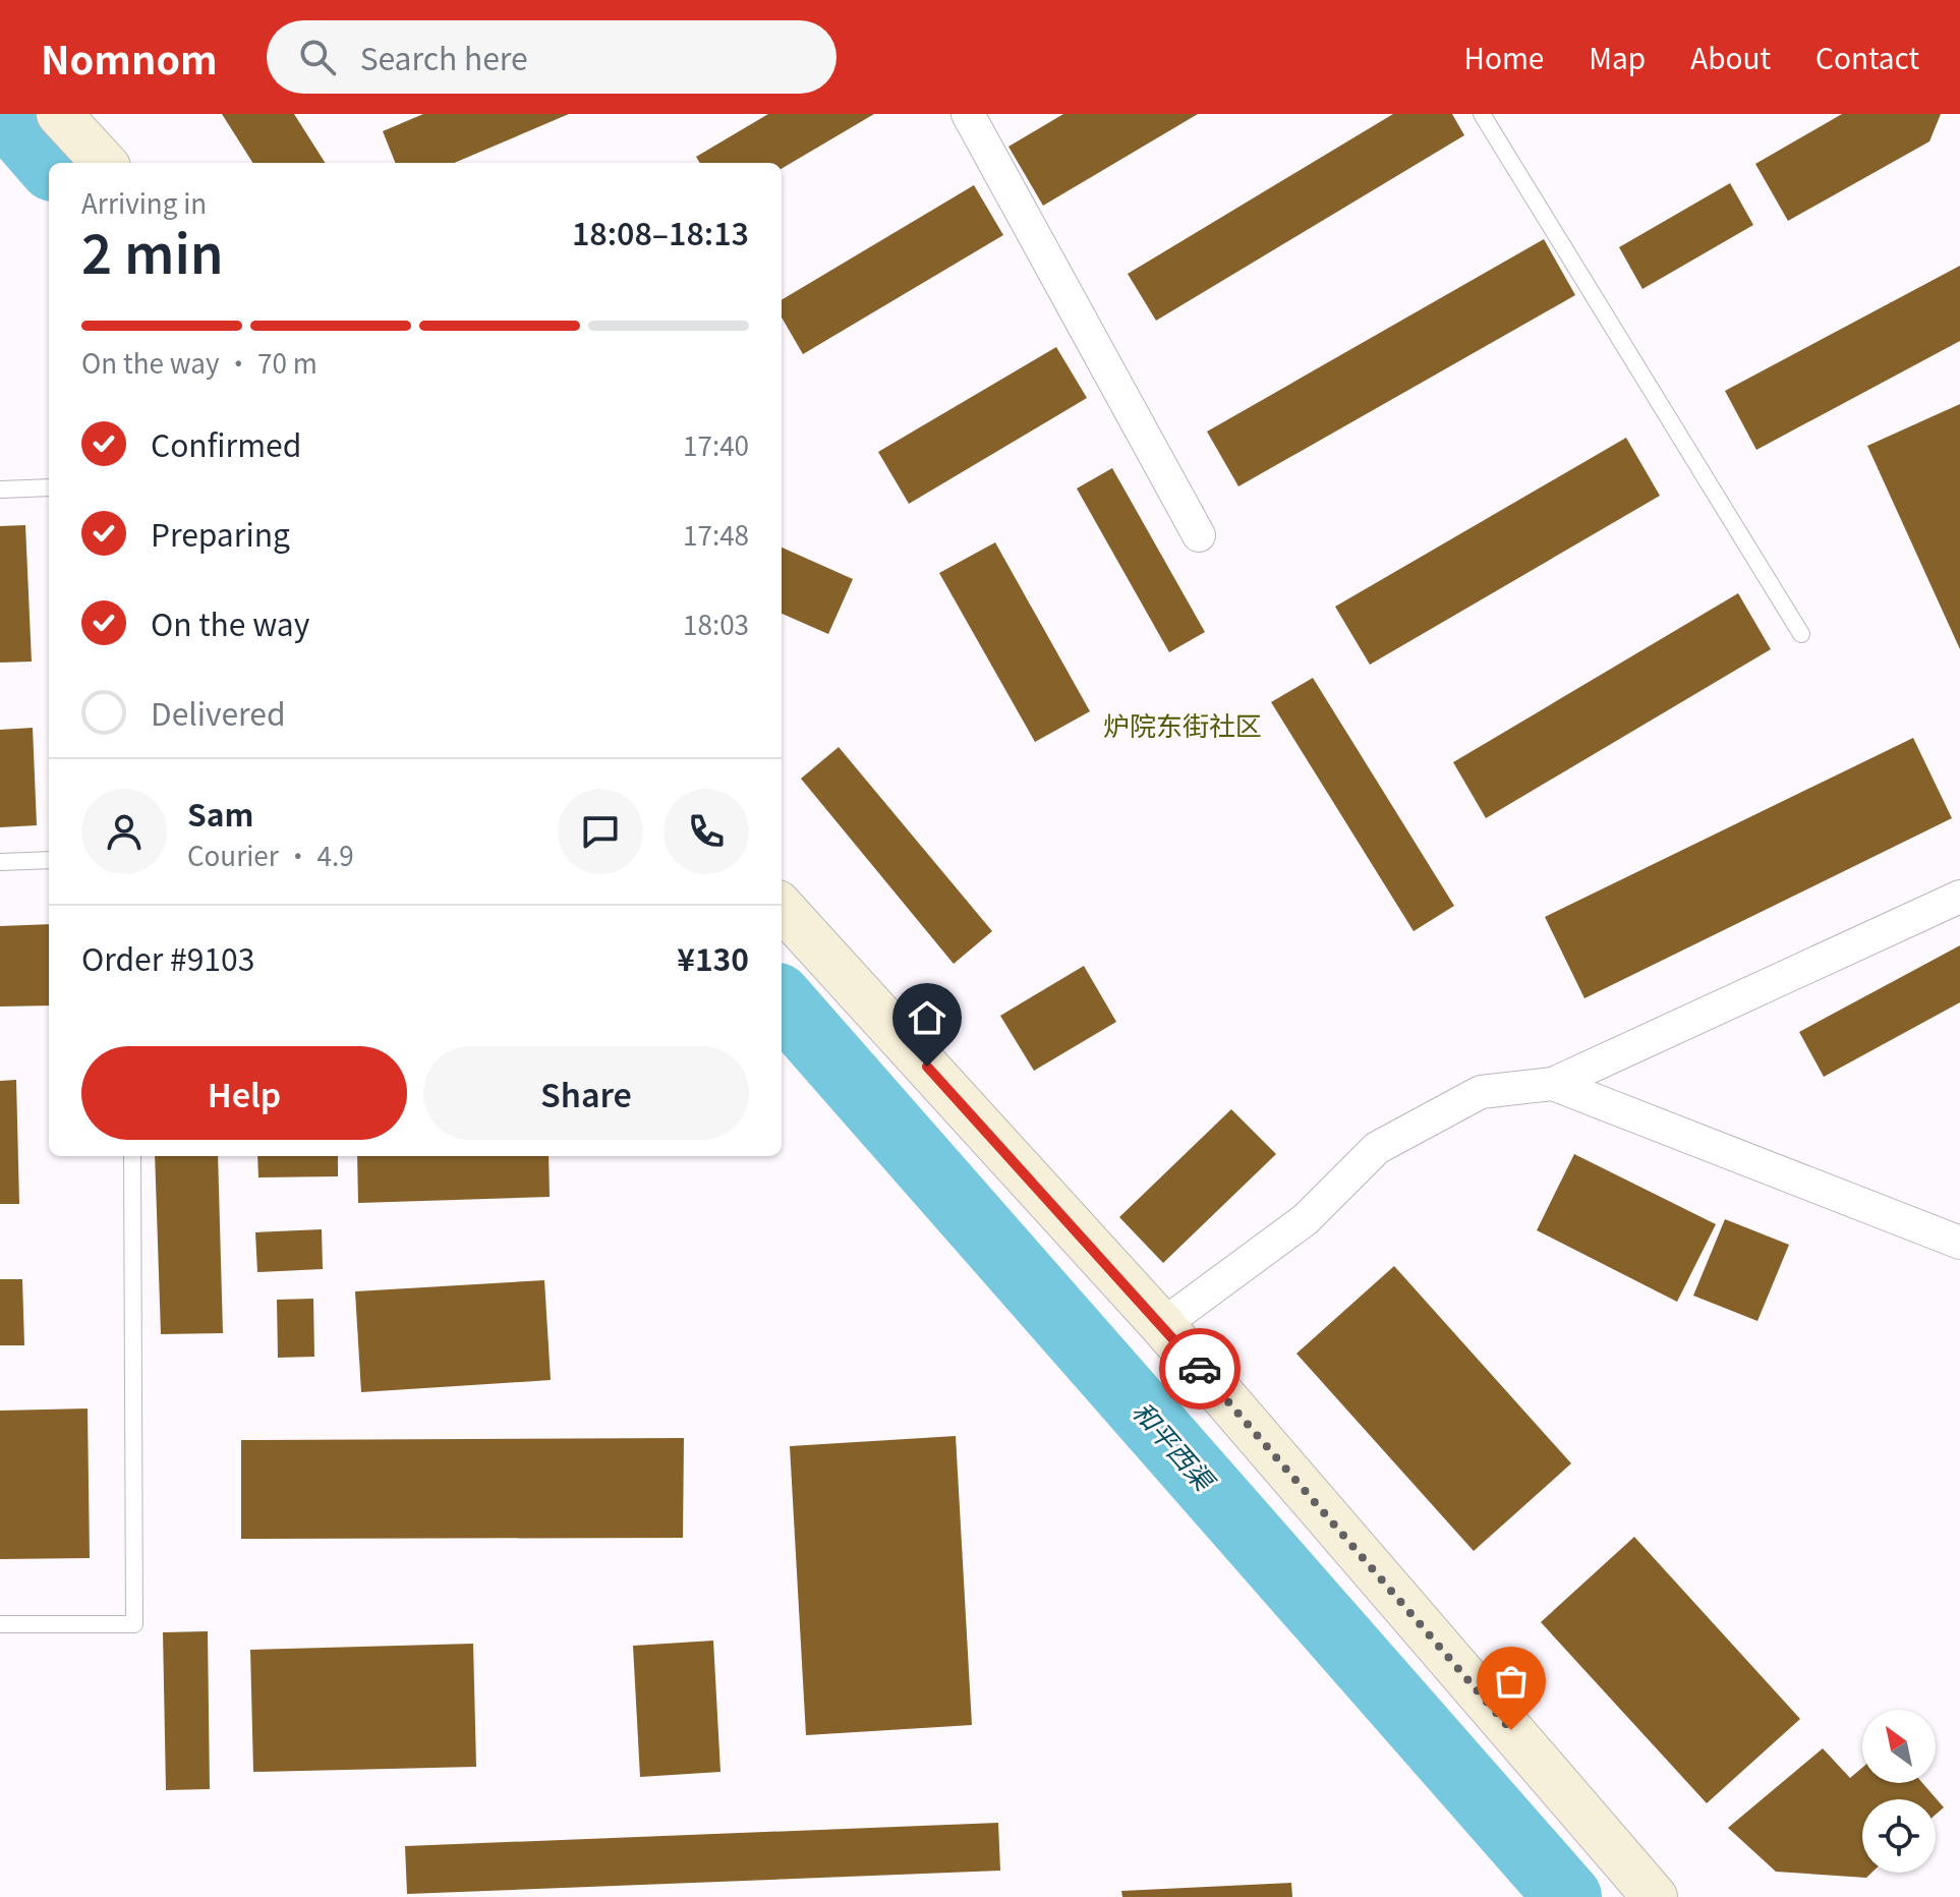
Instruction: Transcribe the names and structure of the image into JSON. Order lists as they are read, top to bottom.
{
  "districts": ["炉院东街社区"],
  "water": ["和平西渠"],
  "north": "top left",
  "page": {
    "header": "Nomnom",
    "search": "Search here",
    "nav": [
      "Home",
      "Map",
      "About",
      "Contact"
    ],
    "heading": ["2 min", "Arriving in", "18:08–18:13"],
    "panel": [
      "Sam",
      "Courier · 4.9",
      "Order #9103",
      "¥130"
    ],
    "bar": "On the way · 70 m",
    "list": [
      ["Confirmed", "17:40"],
      ["Preparing", "17:48"],
      ["On the way", "18:03"],
      "Delivered"
    ],
    "buttons": ["Help", "Share"]
  }
}
